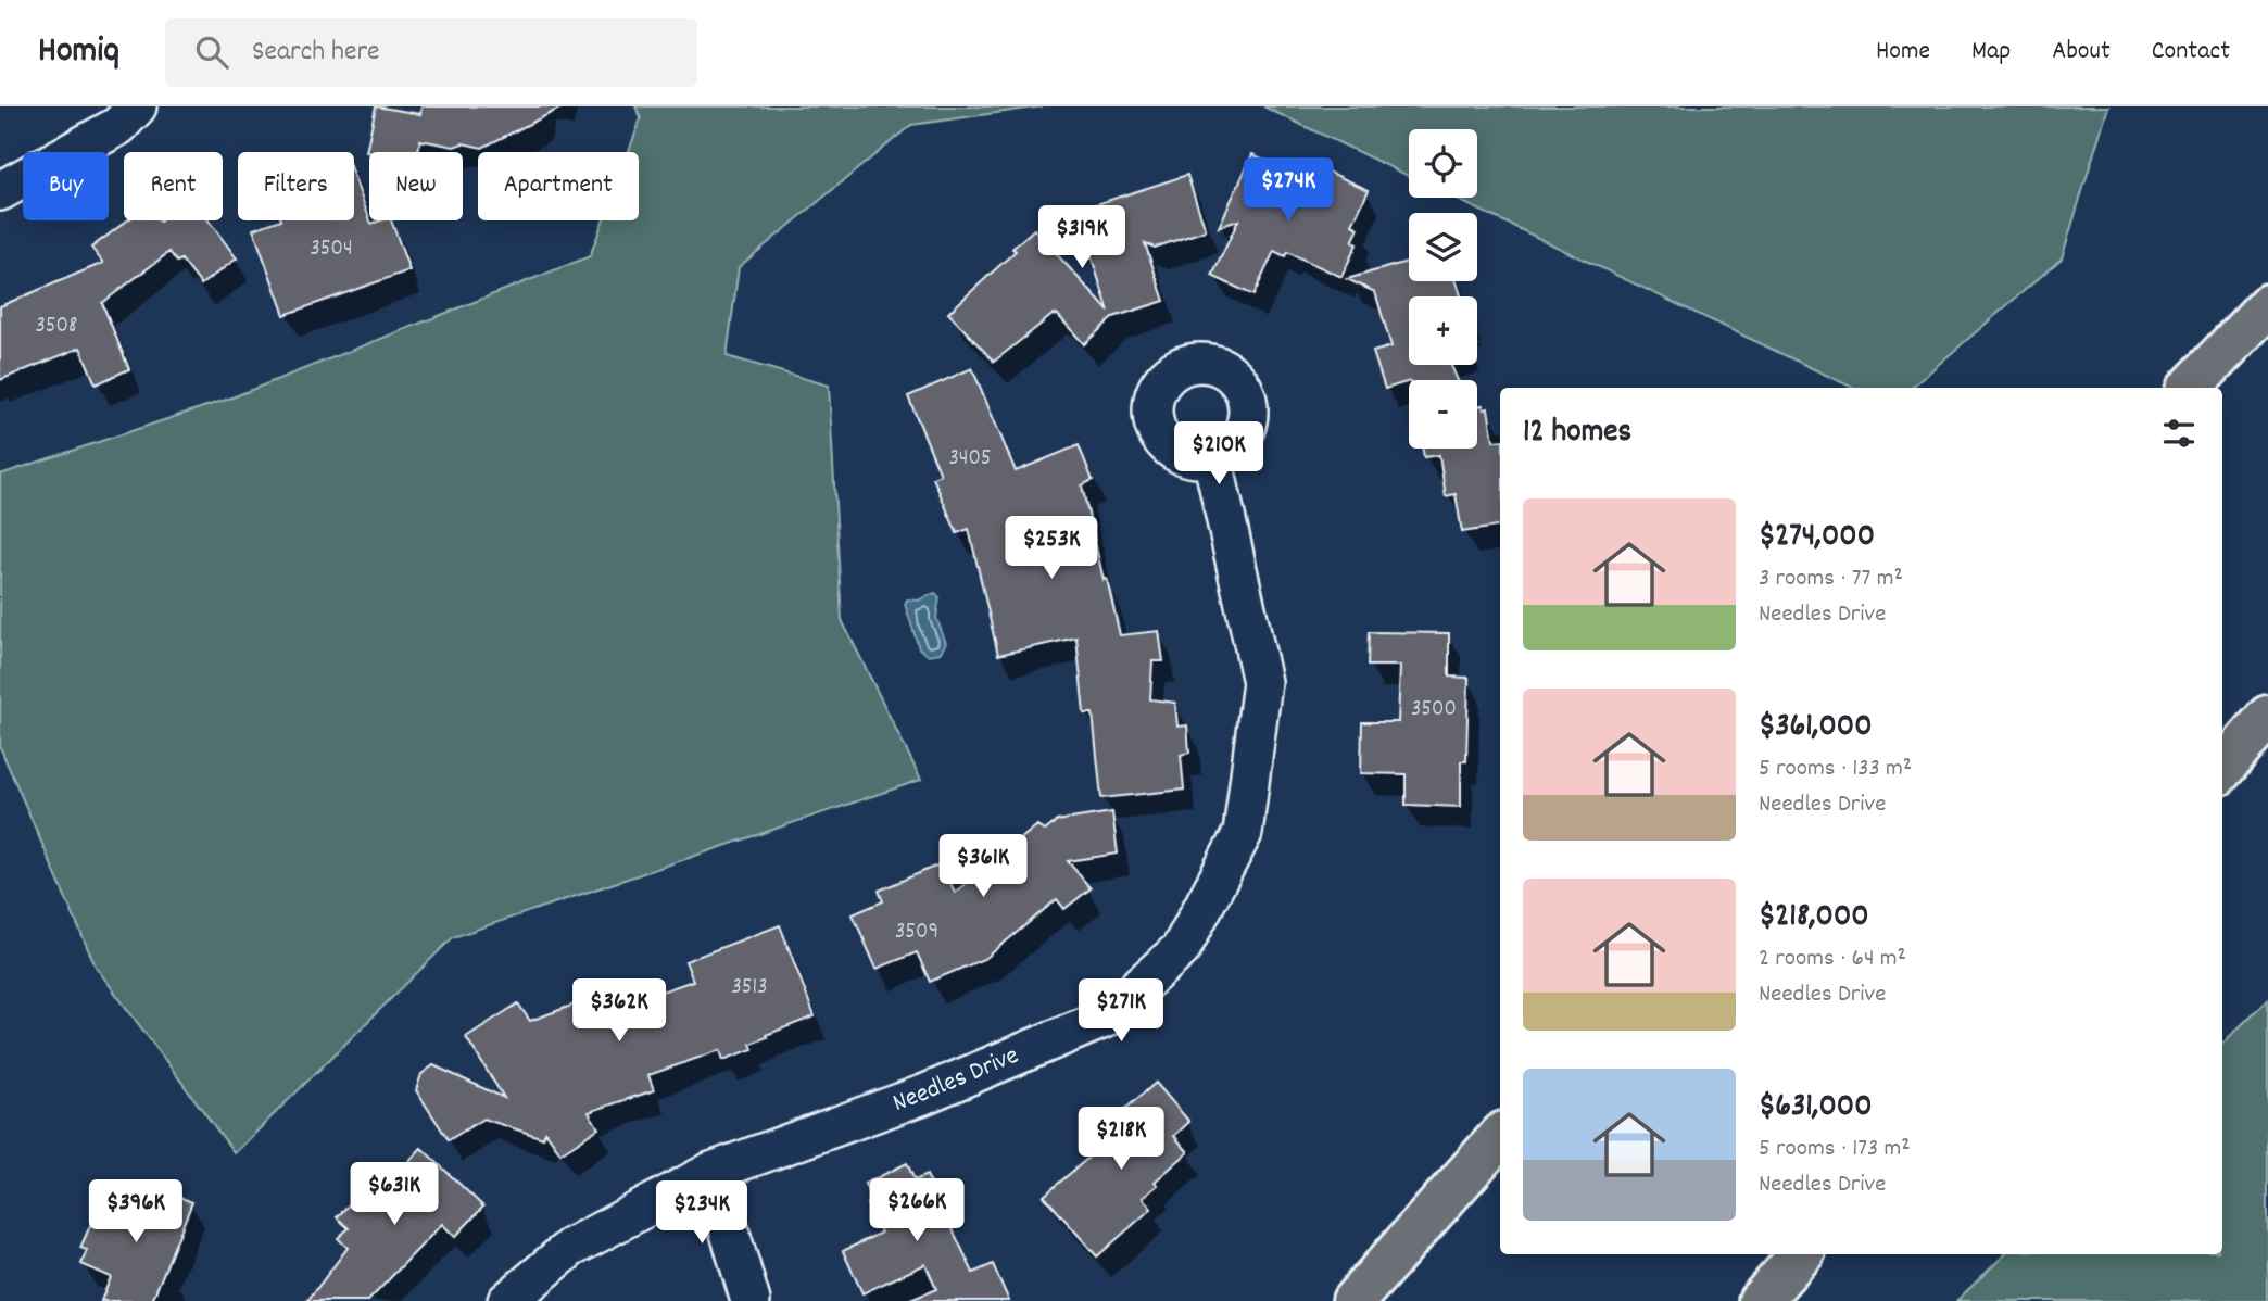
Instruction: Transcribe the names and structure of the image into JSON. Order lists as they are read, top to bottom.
{
  "streets": {
    "street": ["Needles Drive"]
  },
  "house_numbers": [
    "3504",
    "3508",
    "3405",
    "3500",
    "3509",
    "3513"
  ],
  "page": {
    "header": "Homiq",
    "search": "Search here",
    "nav": [
      "Home",
      "Map",
      "About",
      "Contact"
    ],
    "map_buttons": ["+", "−"],
    "chip": [
      "Buy",
      "Rent",
      "Filters",
      "New",
      "Apartment"
    ],
    "price": [
      "$274K",
      "$319K",
      "$210K",
      "$253K",
      "$361K",
      "$362K",
      "$271K",
      "$218K",
      "$631K",
      "$266K",
      "$396K",
      "$234K"
    ],
    "heading": "12 homes",
    "list": [
      {
        "name": "$274,000",
        "note": "3 rooms · 77 m² · Needles Drive"
      },
      {
        "name": "$361,000",
        "note": "5 rooms · 133 m² · Needles Drive"
      },
      {
        "name": "$218,000",
        "note": "2 rooms · 64 m² · Needles Drive"
      },
      {
        "name": "$631,000",
        "note": "5 rooms · 173 m² · Needles Drive"
      }
    ]
  }
}
